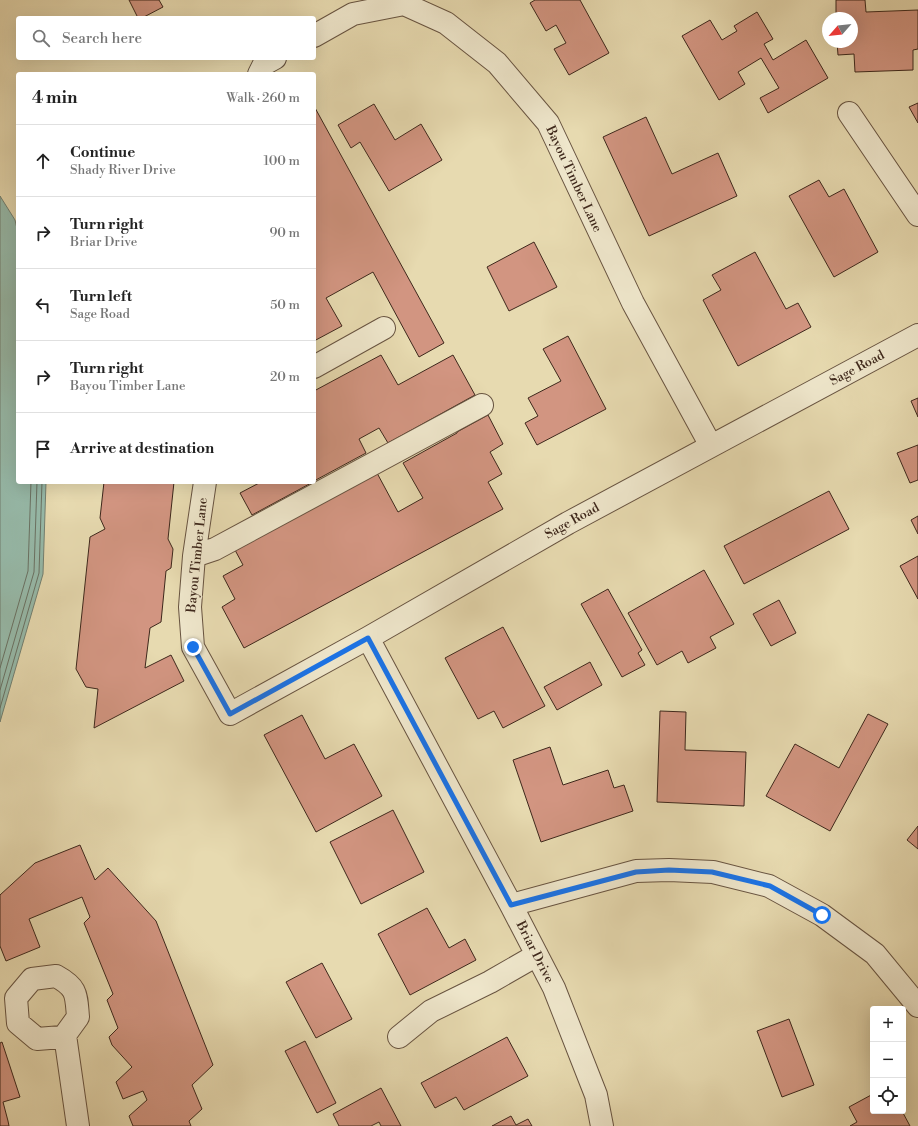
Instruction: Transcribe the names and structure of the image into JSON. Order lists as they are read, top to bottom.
{
  "streets": {
    "street": ["Bayou Timber Lane", "Sage Road", "Briar Drive"]
  },
  "crossings": [
    ["Bayou Timber Lane", "Sage Road"],
    ["Sage Road", "Briar Drive"]
  ],
  "north": "bottom left",
  "page": {
    "search": "Search here",
    "heading": ["4 min", "Walk · 260 m"],
    "list": [
      ["Continue", "Shady River Drive", "100 m"],
      ["Turn right", "Briar Drive", "90 m"],
      ["Turn left", "Sage Road", "50 m"],
      ["Turn right", "Bayou Timber Lane", "20 m"],
      "Arrive at destination"
    ],
    "map_buttons": ["+", "−"]
  }
}
